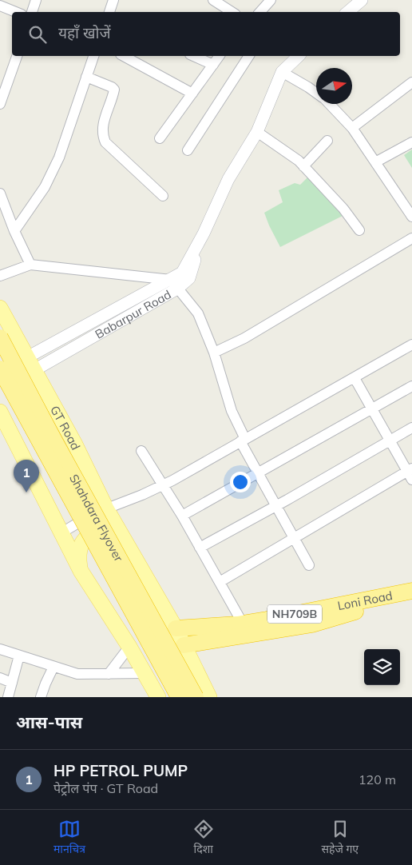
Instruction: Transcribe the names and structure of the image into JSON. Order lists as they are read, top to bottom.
{
  "streets": {
    "highway": ["Shahdara Flyover", "Loni Road", "NH709B"],
    "main road": ["GT Road"],
    "street": ["Babarpur Road"]
  },
  "crossings": [
    ["Babarpur Road", "GT Road"],
    ["GT Road", "Loni Road"]
  ],
  "north": "right",
  "page": {
    "search": "यहाँ खोजें",
    "pins": "1",
    "heading": "आस-पास",
    "list": [
      {
        "mark": "1",
        "name": "HP PETROL PUMP",
        "note": "पेट्रोल पंप · GT Road",
        "value": "120 m"
      }
    ],
    "nav": ["मानचित्र", "दिशा", "सहेजे गए"]
  }
}
